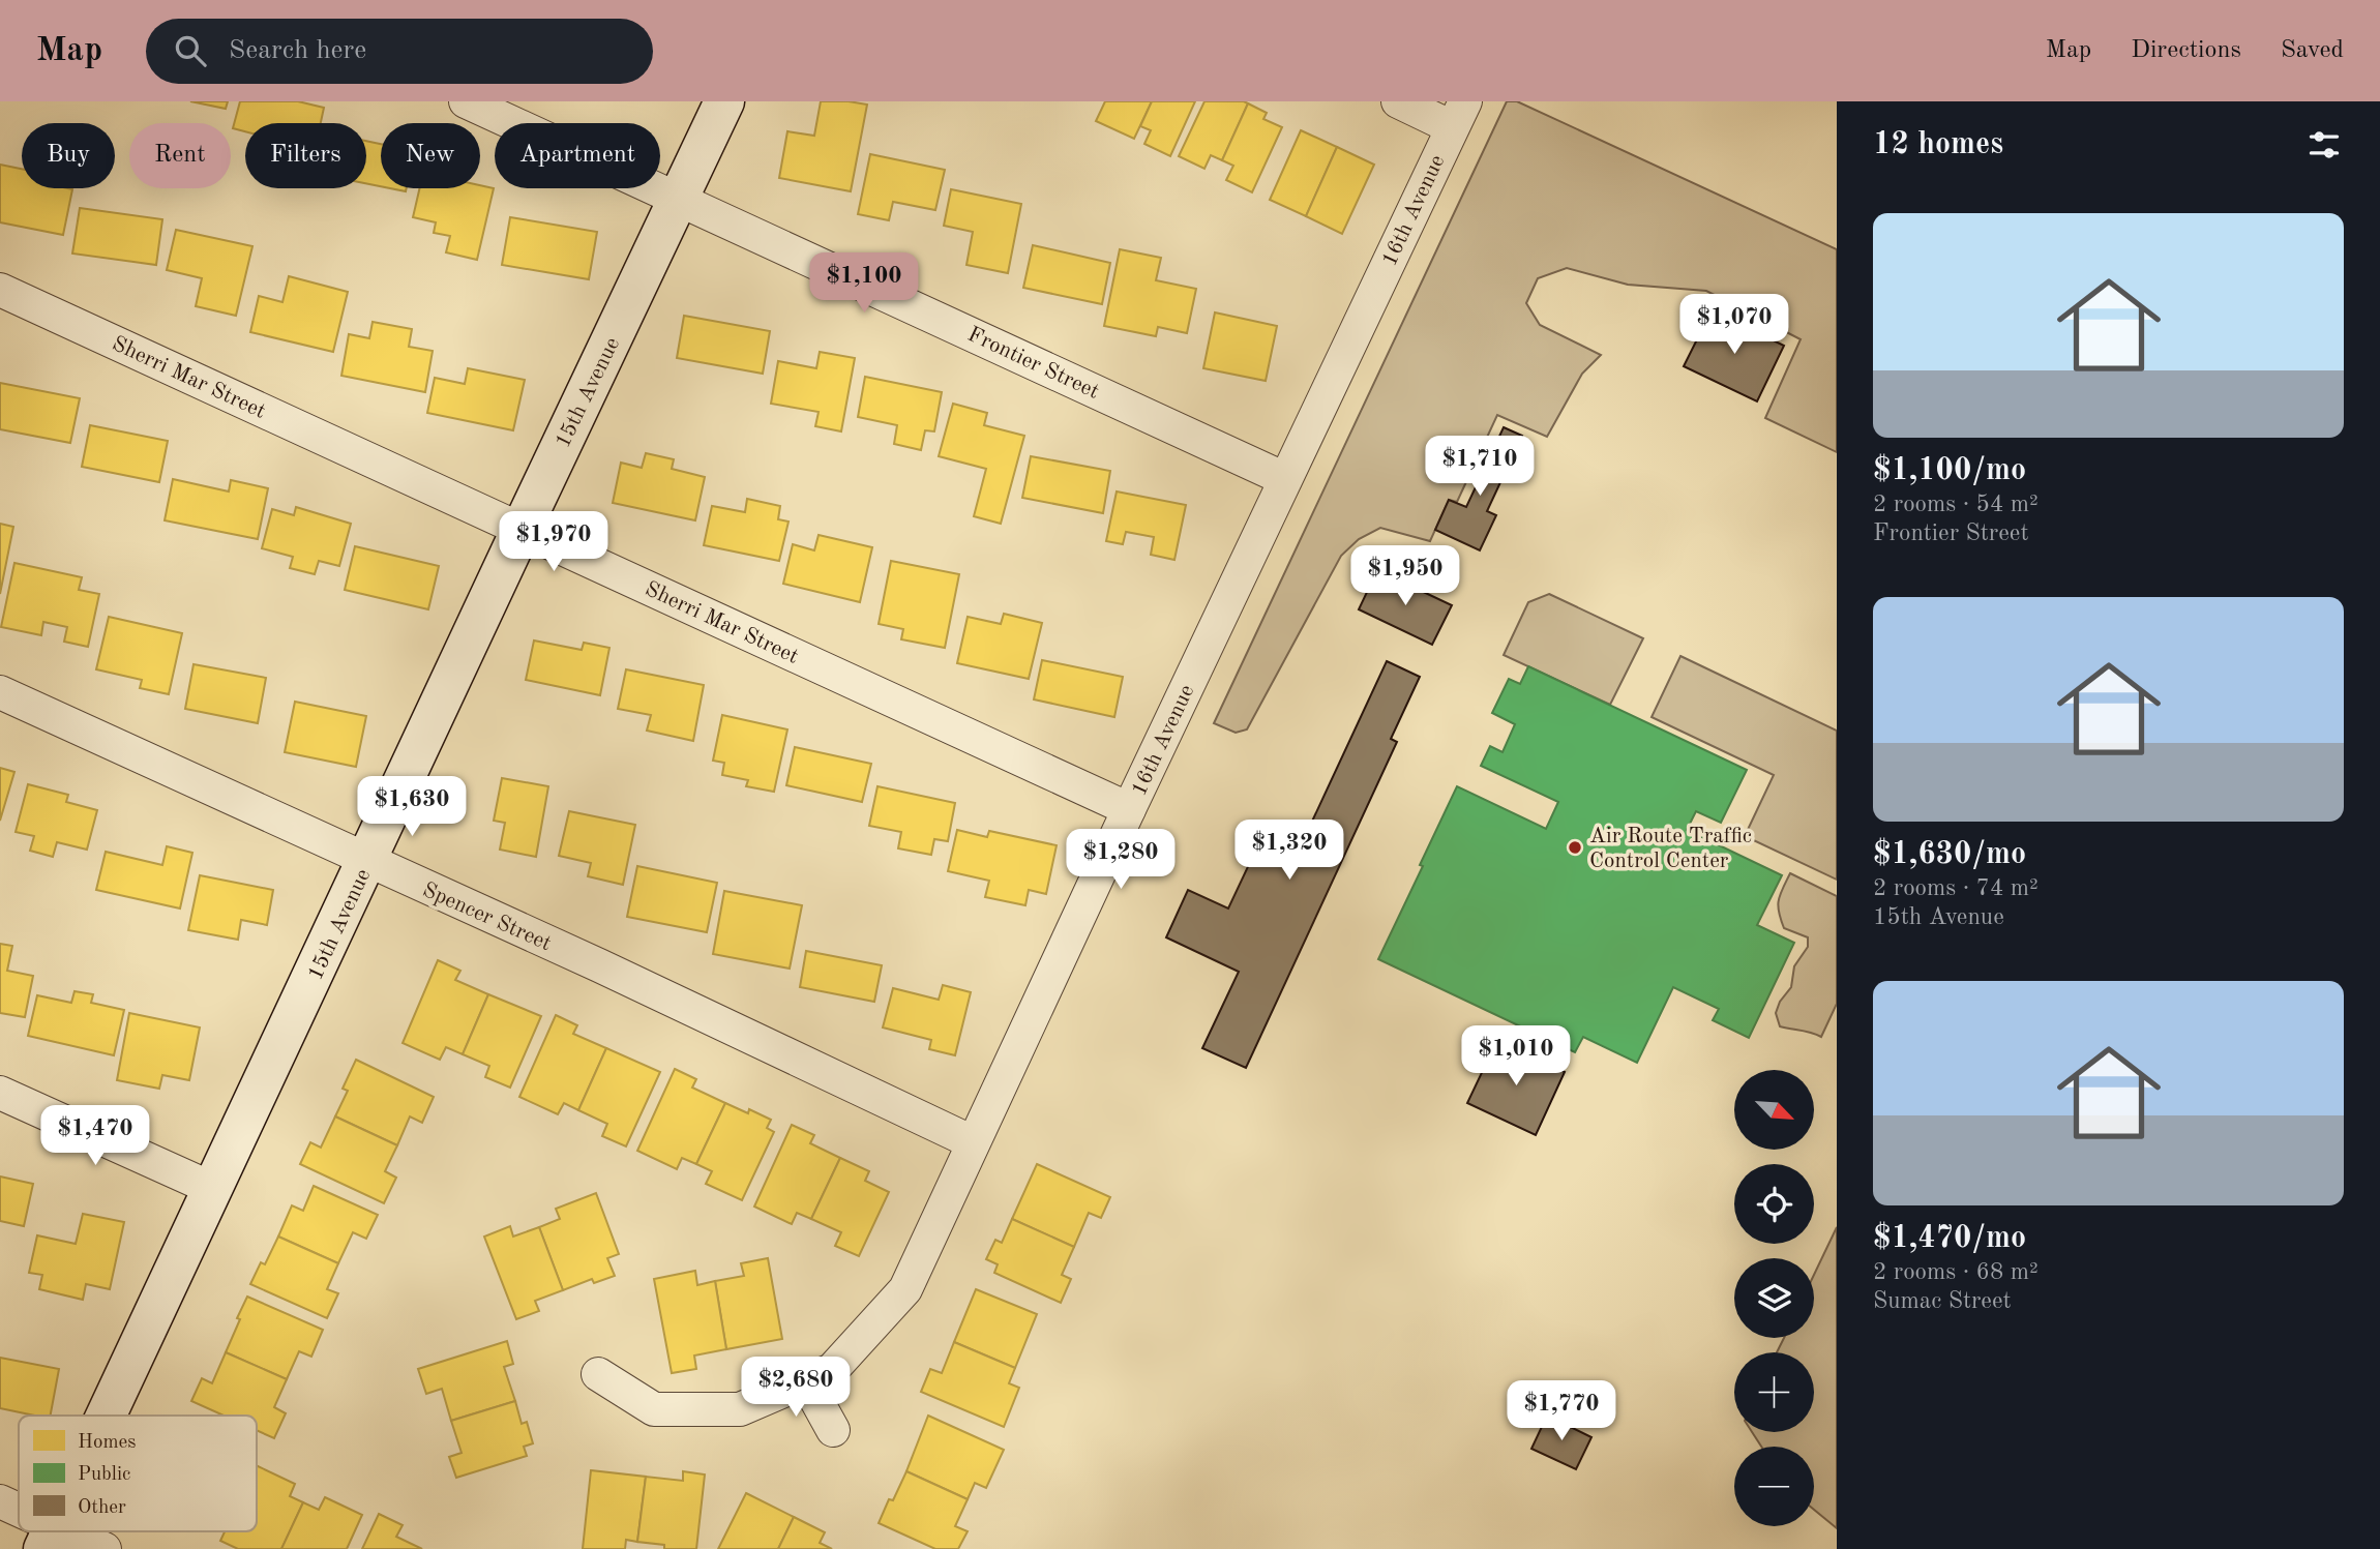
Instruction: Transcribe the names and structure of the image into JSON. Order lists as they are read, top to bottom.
{
  "streets": {
    "street": [
      "16th Avenue",
      "Frontier Street",
      "Sherri Mar Street",
      "15th Avenue",
      "Spencer Street"
    ]
  },
  "crossings": [
    ["16th Avenue", "Frontier Street"],
    ["16th Avenue", "Sherri Mar Street"],
    ["16th Avenue", "Spencer Street"],
    ["Frontier Street", "15th Avenue"],
    ["Sherri Mar Street", "15th Avenue"],
    ["15th Avenue", "Spencer Street"]
  ],
  "places": ["Air Route Traffic Control Center"],
  "legend": ["Homes", "Public", "Other"],
  "north": "bottom right",
  "page": {
    "header": "Map",
    "search": "Search here",
    "nav": ["Map", "Directions", "Saved"],
    "heading": "12 homes",
    "chip": [
      "Buy",
      "Rent",
      "Filters",
      "New",
      "Apartment"
    ],
    "list": [
      {
        "name": "$1,100/mo",
        "note": "2 rooms · 54 m² · Frontier Street"
      },
      {
        "name": "$1,630/mo",
        "note": "2 rooms · 74 m² · 15th Avenue"
      },
      {
        "name": "$1,470/mo",
        "note": "2 rooms · 68 m² · Sumac Street"
      }
    ],
    "price": [
      "$1,100",
      "$1,070",
      "$1,710",
      "$1,970",
      "$1,950",
      "$1,630",
      "$1,320",
      "$1,280",
      "$1,010",
      "$1,470",
      "$2,680",
      "$1,770"
    ],
    "map_buttons": ["+", "−"]
  }
}
